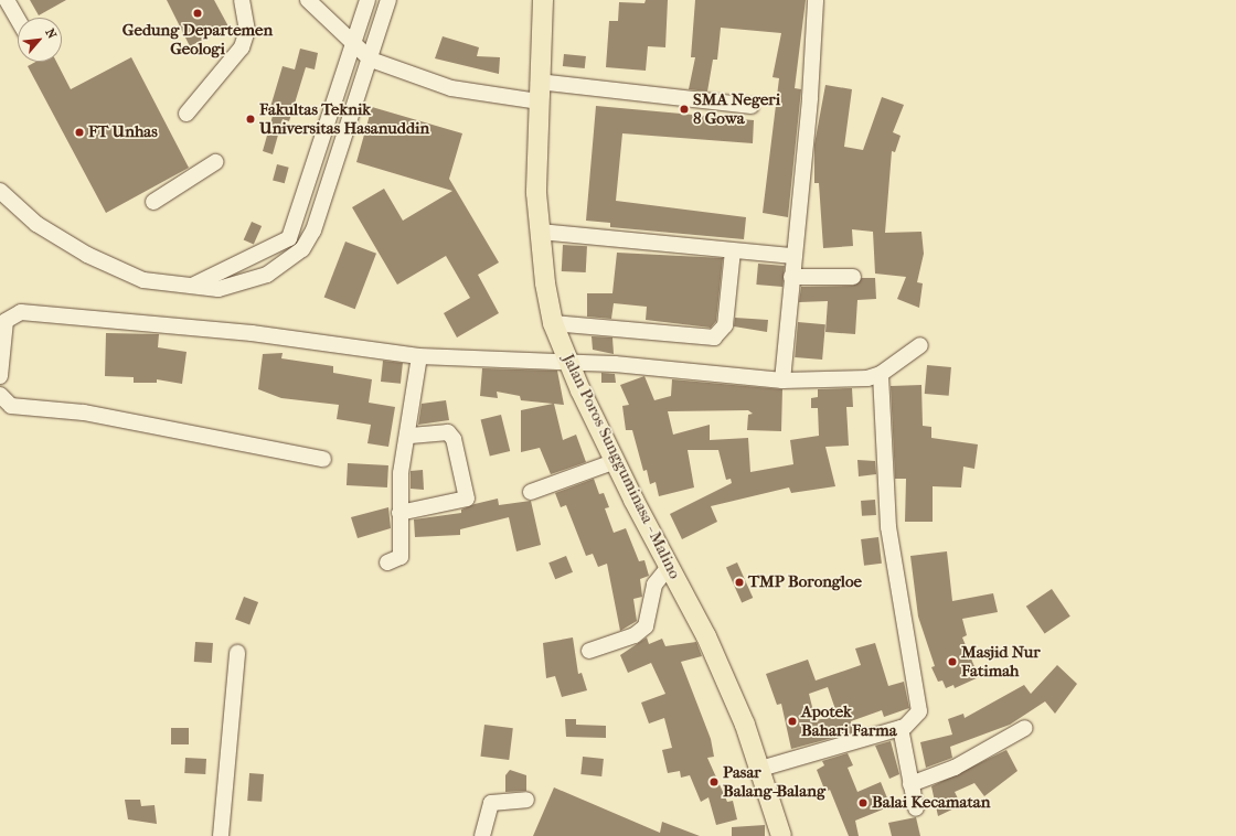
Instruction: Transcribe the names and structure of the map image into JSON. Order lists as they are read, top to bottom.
{
  "streets": {
    "main road": ["Jalan Poros Sungguminasa - Malino"]
  },
  "places": [
    "Gedung Departemen Geologi",
    "SMA Negeri 8 Gowa",
    "Fakultas Teknik Universitas Hasanuddin",
    "FT Unhas",
    "TMP Borongloe",
    "Masjid Nur Fatimah",
    "Apotek Bahari Farma",
    "Pasar Balang-Balang",
    "Balai Kecamatan"
  ],
  "north": "top right"
}
